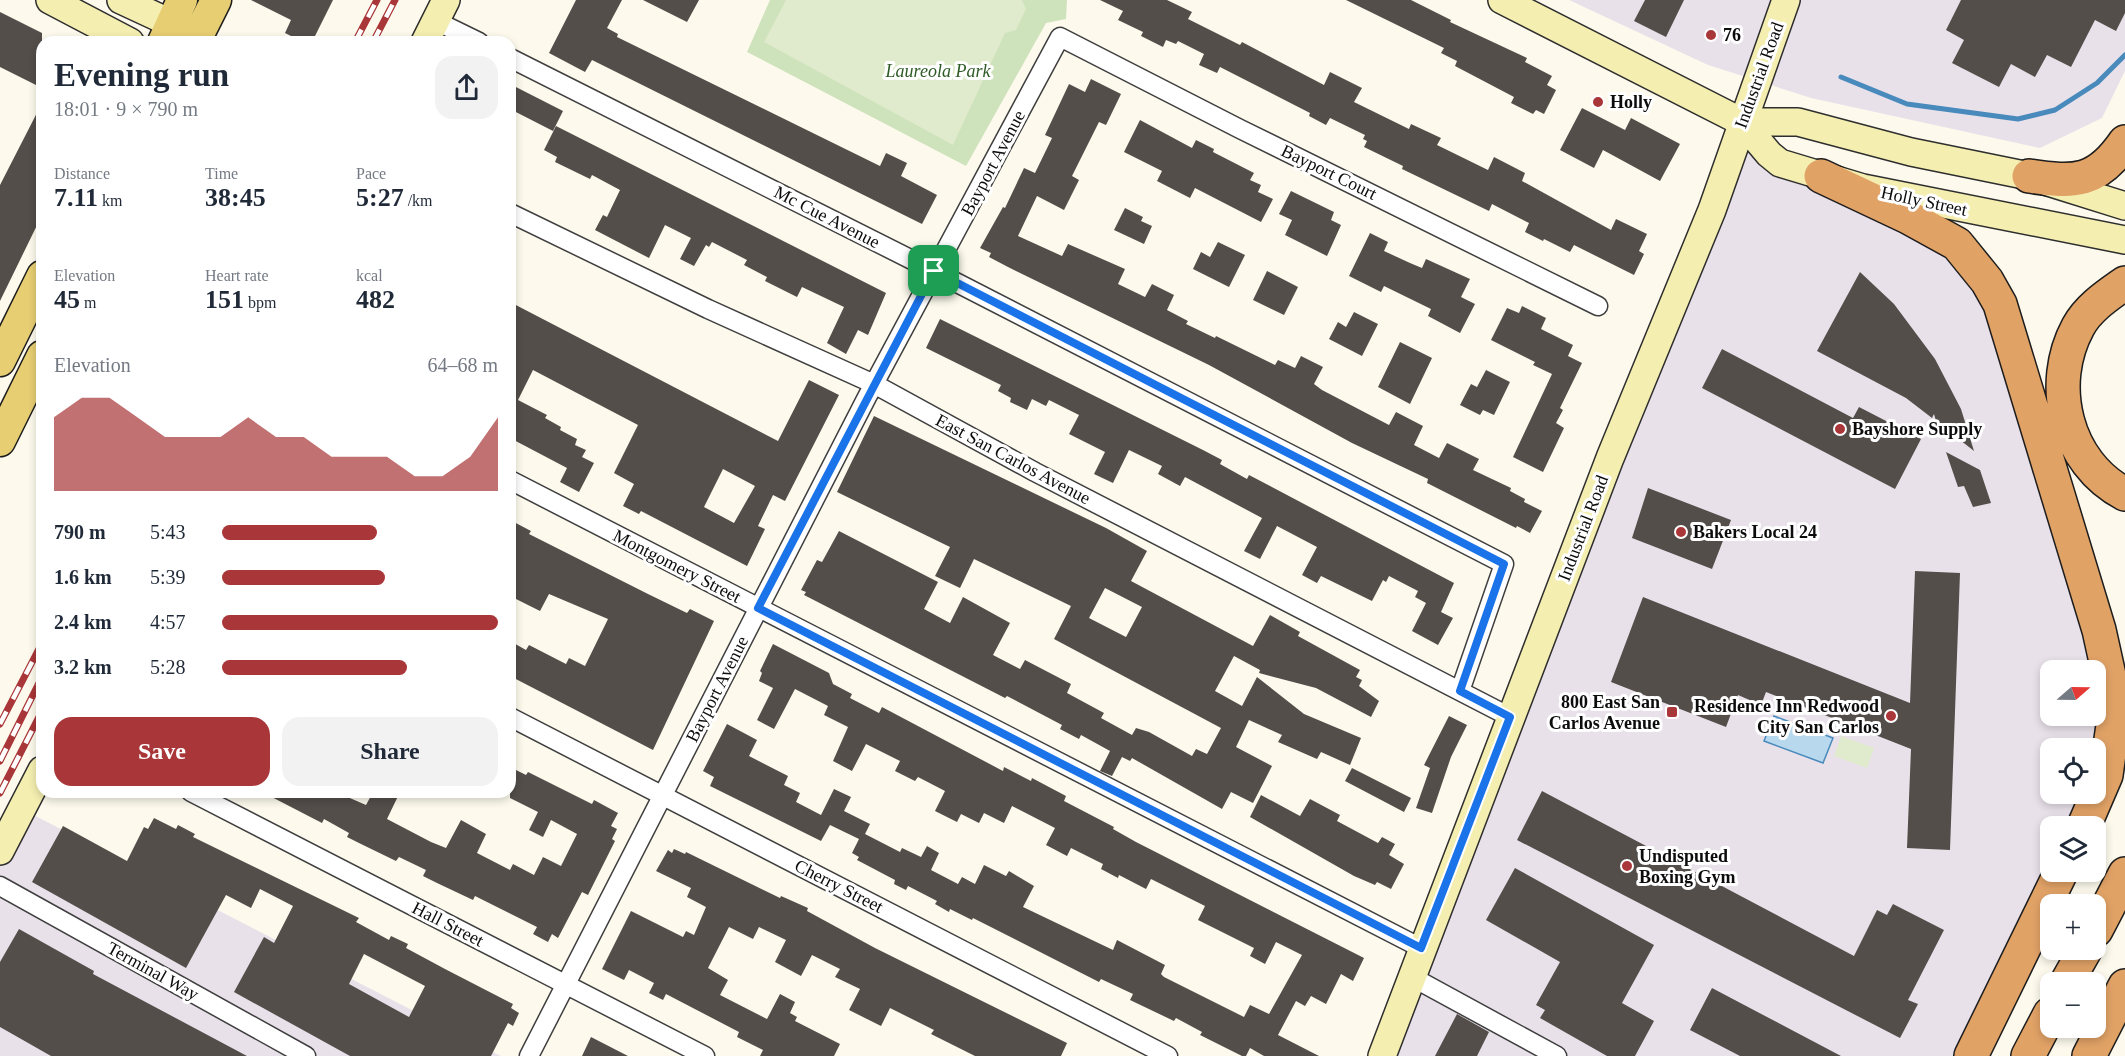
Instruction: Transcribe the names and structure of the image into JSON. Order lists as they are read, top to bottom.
{
  "streets": {
    "main road": ["Industrial Road", "Holly Street"],
    "street": [
      "Bayport Avenue",
      "Bayport Court",
      "Mc Cue Avenue",
      "East San Carlos Avenue",
      "Montgomery Street",
      "Cherry Street",
      "Hall Street",
      "Terminal Way"
    ]
  },
  "crossings": [
    ["Industrial Road", "Holly Street"],
    ["Industrial Road", "East San Carlos Avenue"],
    ["Industrial Road", "Montgomery Street"],
    ["Bayport Avenue", "Bayport Court"],
    ["Bayport Avenue", "Mc Cue Avenue"],
    ["Bayport Avenue", "East San Carlos Avenue"],
    ["Bayport Avenue", "Montgomery Street"],
    ["Bayport Avenue", "Cherry Street"],
    ["Bayport Avenue", "Hall Street"],
    ["Mc Cue Avenue", "East San Carlos Avenue"]
  ],
  "parks": ["Laureola Park"],
  "places": {
    "other": [
      "76",
      "Holly",
      "Bayshore Supply",
      "Bakers Local 24",
      "Residence Inn Redwood City San Carlos",
      "Undisputed Boxing Gym"
    ],
    "transit": ["800 East San Carlos Avenue"]
  },
  "north": "right",
  "page": {
    "heading": ["Evening run", "18:01 · 9 × 790 m"],
    "stats": [
      ["Distance", "7.11 km"],
      ["Time", "38:45"],
      ["Pace", "5:27 /km"],
      ["Elevation", "45 m"],
      ["Heart rate", "151 bpm"],
      ["kcal", "482"]
    ],
    "chart": ["Elevation", "64–68 m"],
    "list": [
      {
        "name": "790 m",
        "note": "5:43"
      },
      {
        "name": "1.6 km",
        "note": "5:39"
      },
      {
        "name": "2.4 km",
        "note": "4:57"
      },
      {
        "name": "3.2 km",
        "note": "5:28"
      }
    ],
    "map_buttons": ["+", "−"],
    "buttons": ["Save", "Share"]
  }
}
